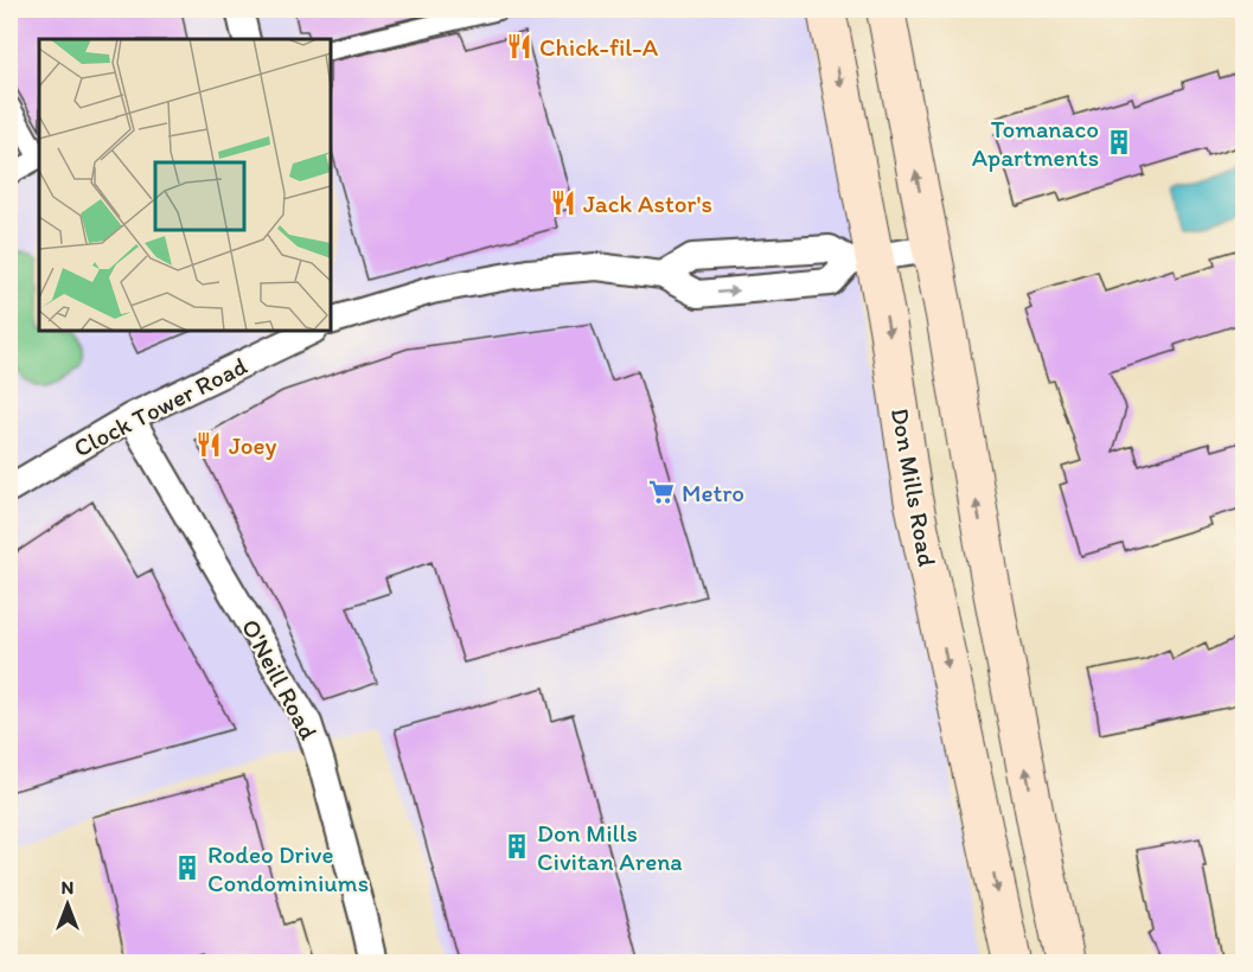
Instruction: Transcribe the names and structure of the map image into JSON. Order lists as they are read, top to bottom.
{
  "streets": {
    "main road": ["Don Mills Road"],
    "street": ["Clock Tower Road", "O'Neill Road"]
  },
  "crossings": [
    ["Clock Tower Road", "Don Mills Road"],
    ["Clock Tower Road", "O'Neill Road"]
  ],
  "places": {
    "restaurant": ["Chick-fil-A", "Jack Astor's", "Joey"],
    "building": ["Tomanaco Apartments", "Don Mills Civitan Arena", "Rodeo Drive Condominiums"],
    "supermarket": ["Metro"]
  },
  "north": "top"
}
